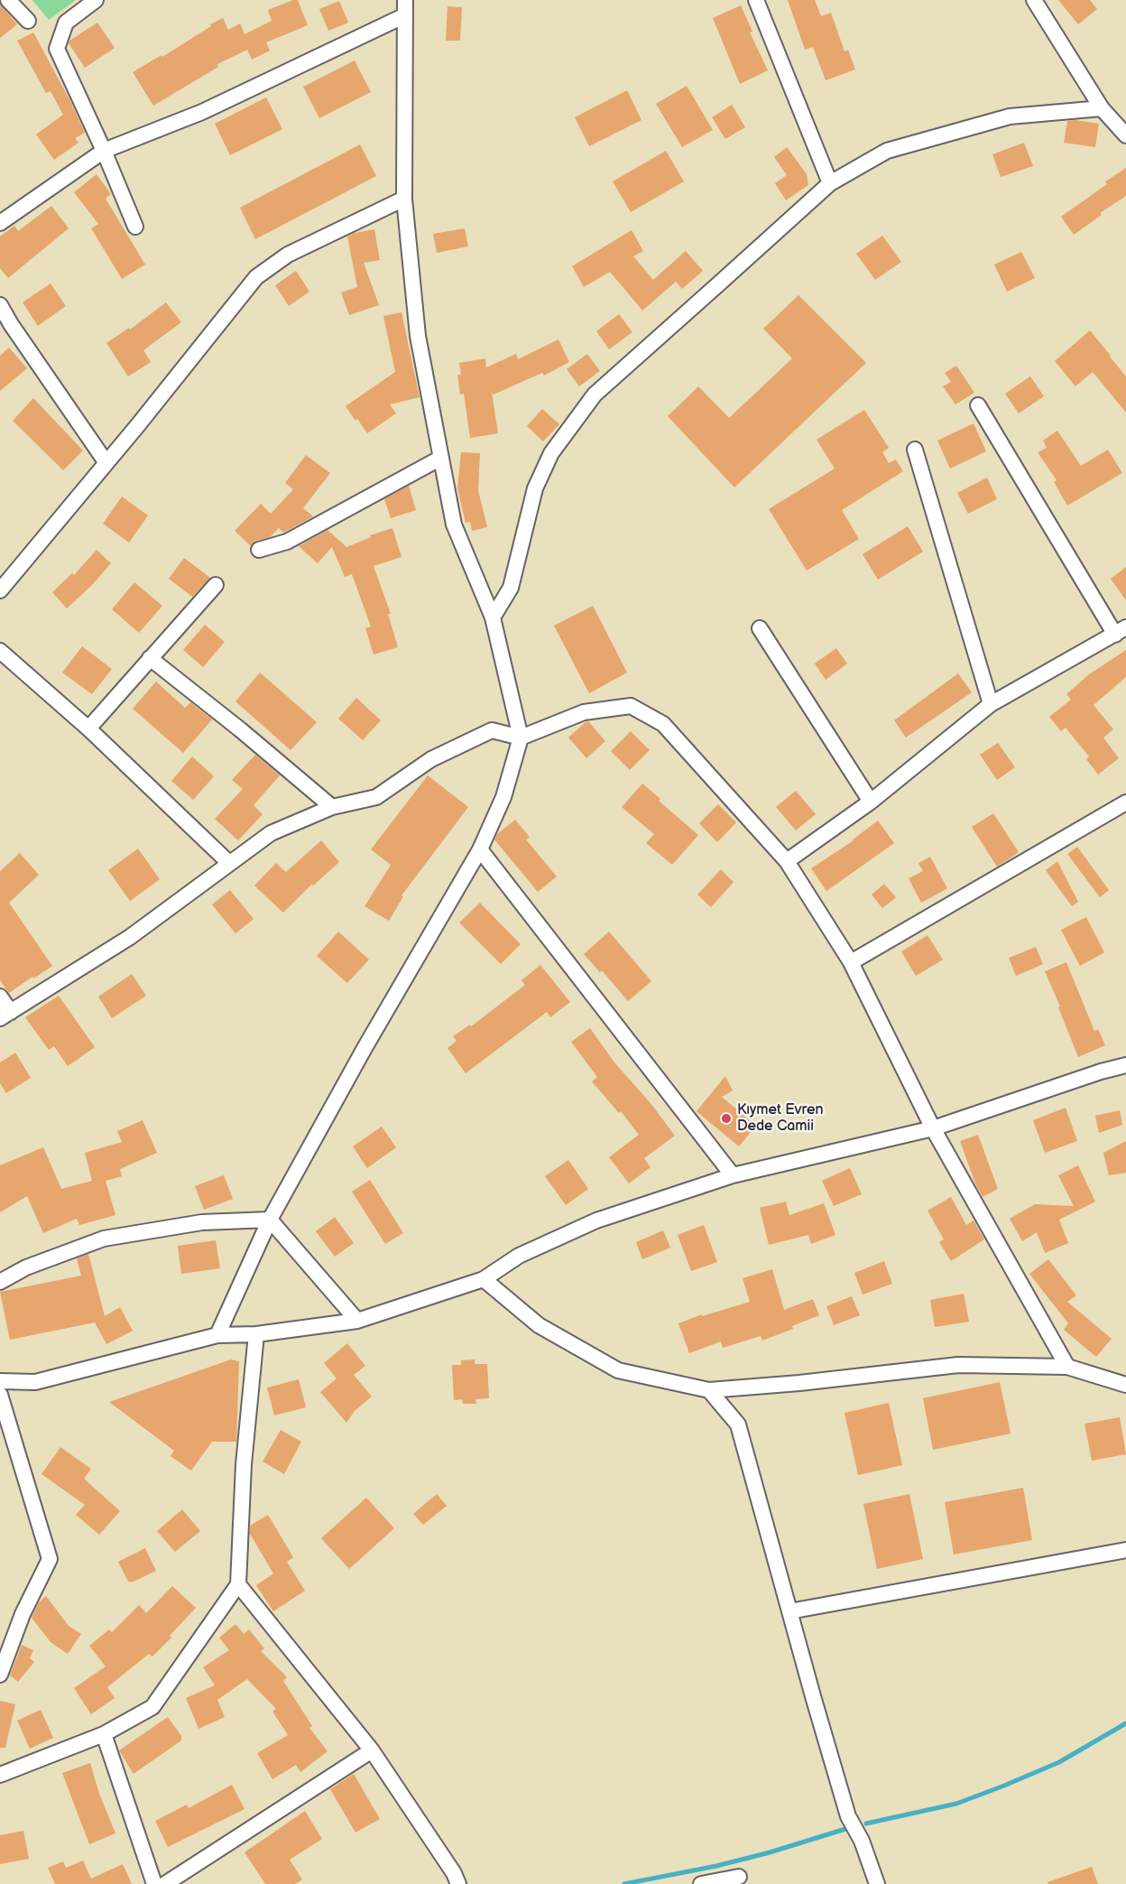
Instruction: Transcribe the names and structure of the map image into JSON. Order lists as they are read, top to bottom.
{
  "places": ["Kıymet Evren Dede Camii"]
}
